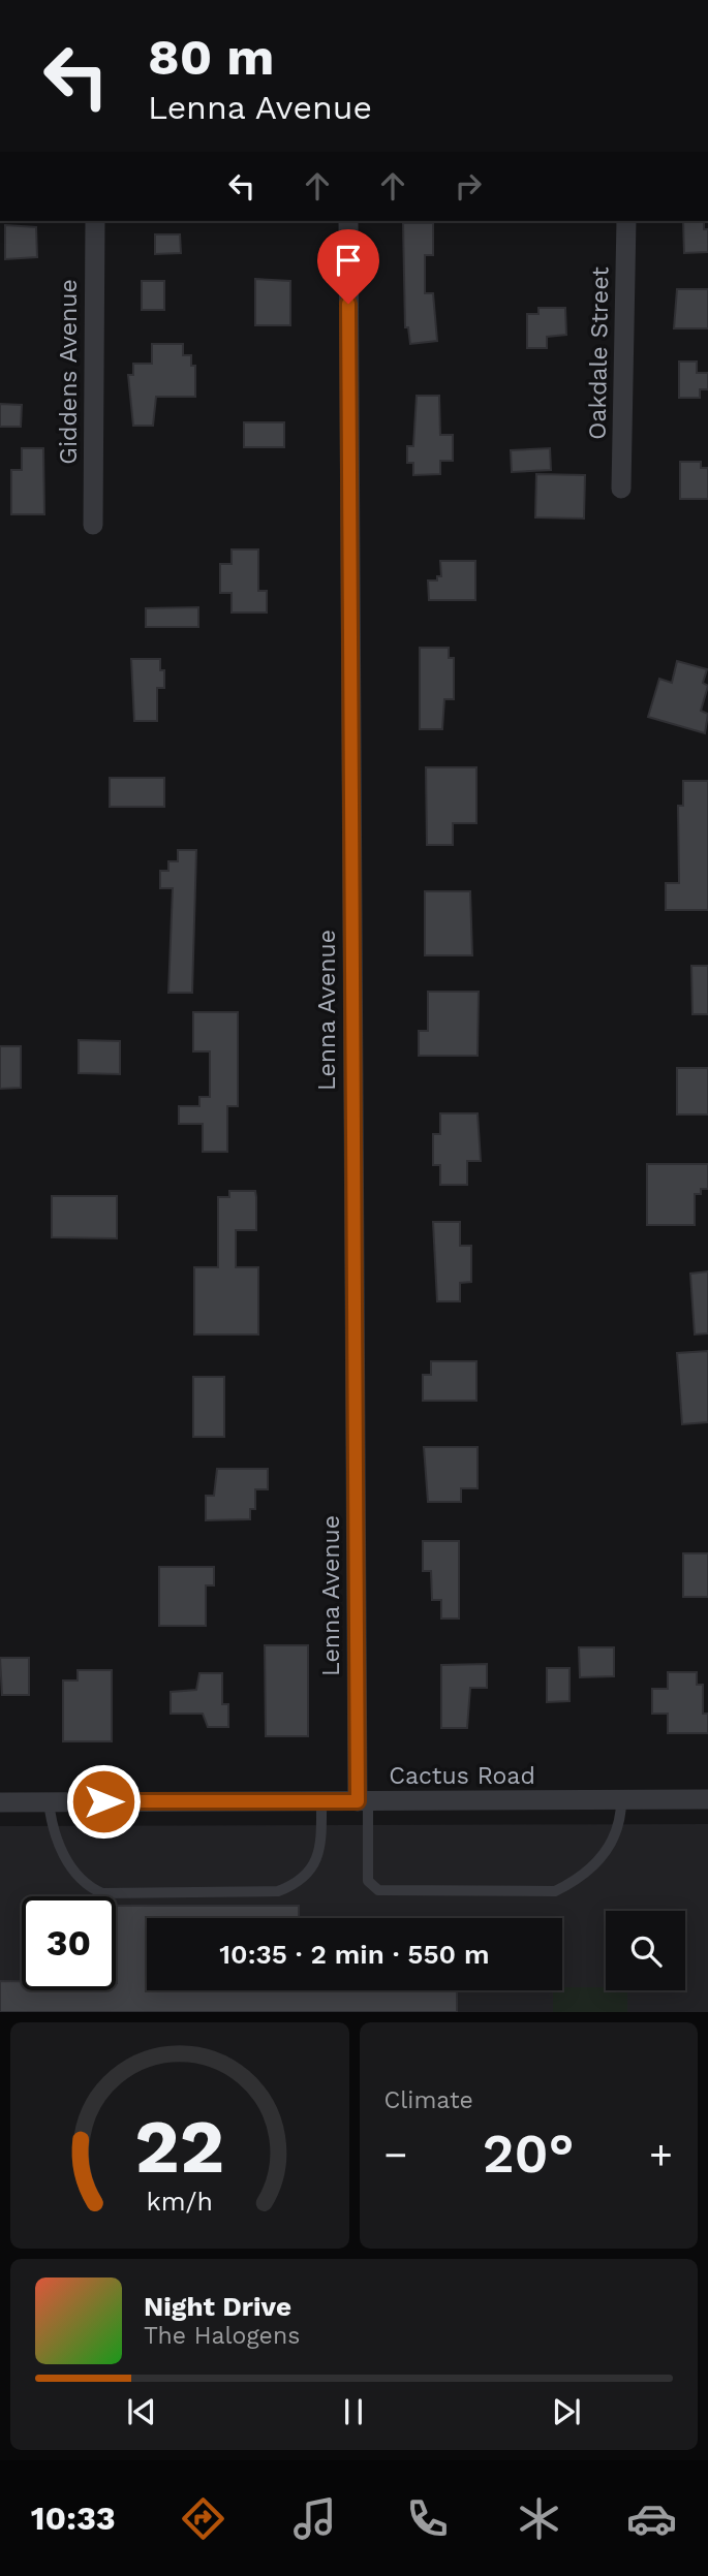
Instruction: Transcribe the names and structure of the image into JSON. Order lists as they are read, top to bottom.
{
  "streets": {
    "street": [
      "Oakdale Street",
      "Giddens Avenue",
      "Lenna Avenue",
      "Cactus Road"
    ]
  },
  "crossings": [
    ["Lenna Avenue", "Cactus Road"]
  ],
  "page": {
    "turn": ["80 m", "Lenna Avenue"],
    "limit": "30",
    "trip": "10:35 · 2 min · 550 m",
    "tile": "Climate",
    "heat": ["−", "20°", "+"],
    "song": ["Night Drive", "The Halogens"],
    "tabs": "10:33",
    "gauge": ["22", "km/h"]
  }
}
